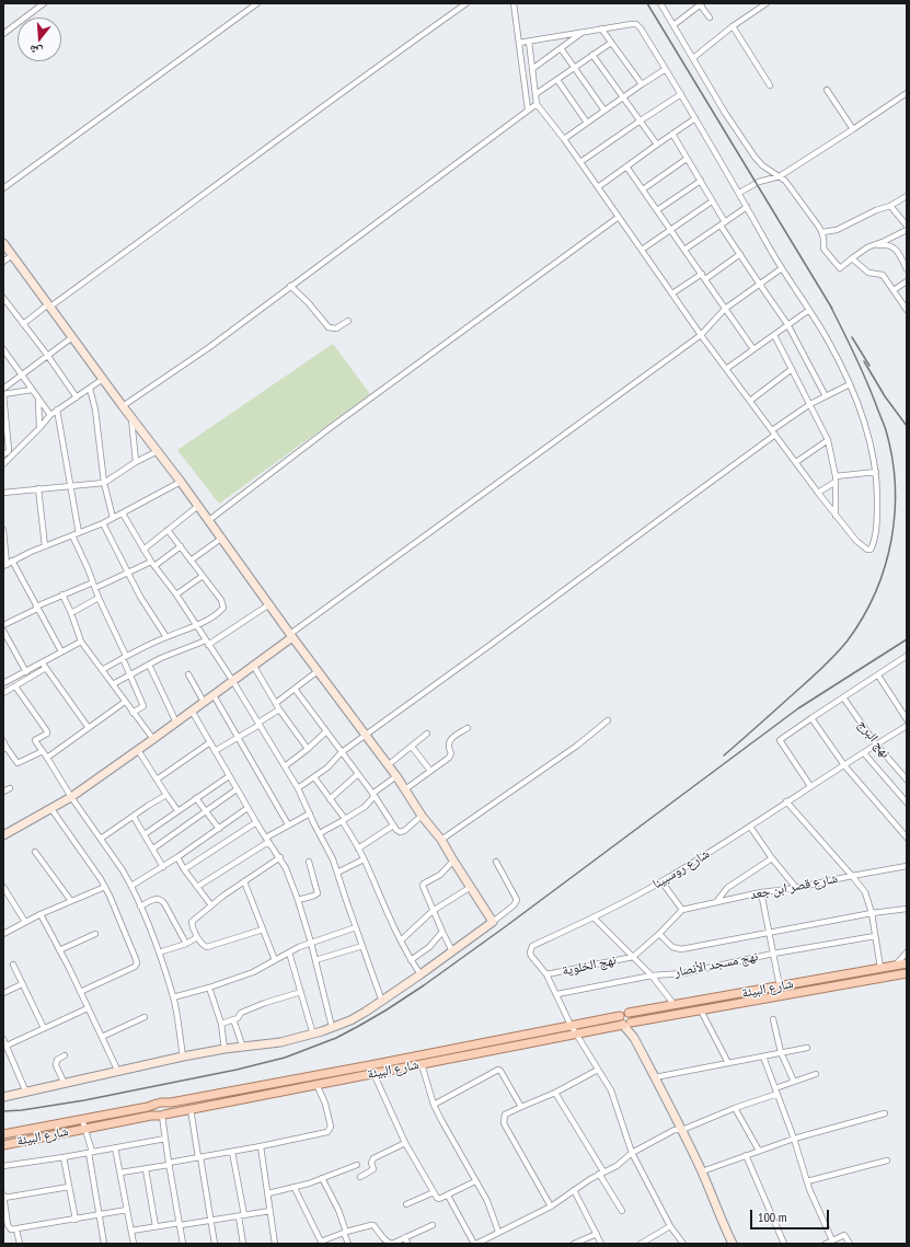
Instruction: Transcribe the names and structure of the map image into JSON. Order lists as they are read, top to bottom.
{
  "streets": {
    "main road": ["شارع البيئة"],
    "street": [
      "نهج البرج",
      "شارع روسبينا",
      "شارع قصر ابن جعد",
      "نهج مسجد الأنصار",
      "نهج الخلوية"
    ]
  },
  "crossings": [
    ["نهج البرج", "شارع روسبينا"],
    ["شارع روسبينا", "نهج مسجد الأنصار"],
    ["شارع روسبينا", "نهج الخلوية"],
    ["شارع روسبينا", "شارع البيئة"]
  ],
  "scale_bar": "100 m",
  "north": "bottom"
}
